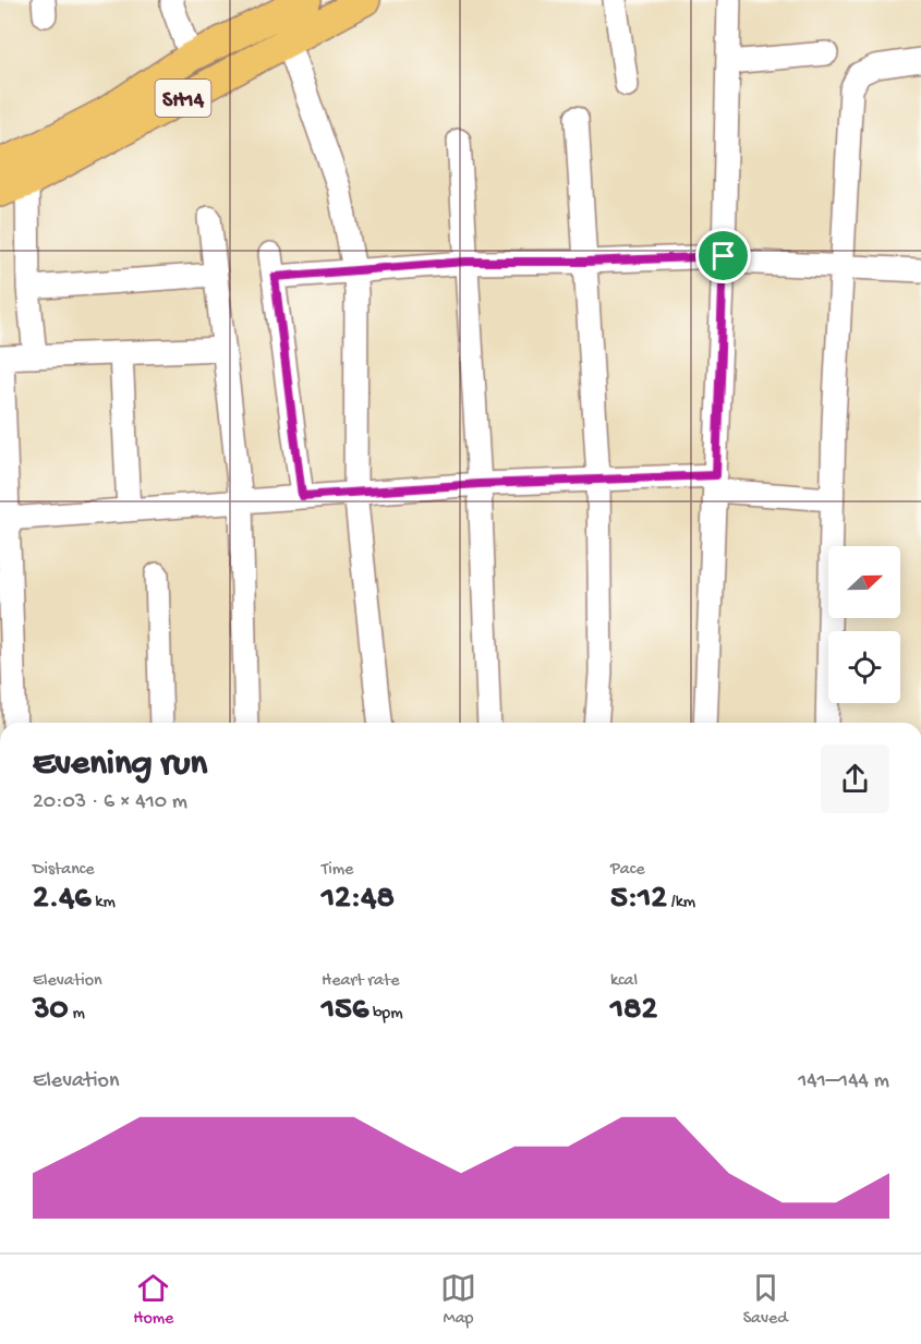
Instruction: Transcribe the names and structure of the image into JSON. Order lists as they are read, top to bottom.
{
  "streets": {
    "main road": ["SH14"]
  },
  "north": "right",
  "page": {
    "heading": ["Evening run", "20:03 · 6 × 410 m"],
    "stats": [
      ["Distance", "2.46 km"],
      ["Time", "12:48"],
      ["Pace", "5:12 /km"],
      ["Elevation", "30 m"],
      ["Heart rate", "156 bpm"],
      ["kcal", "182"]
    ],
    "chart": ["Elevation", "141–144 m"],
    "tabs": ["Home", "Map", "Saved"]
  }
}
